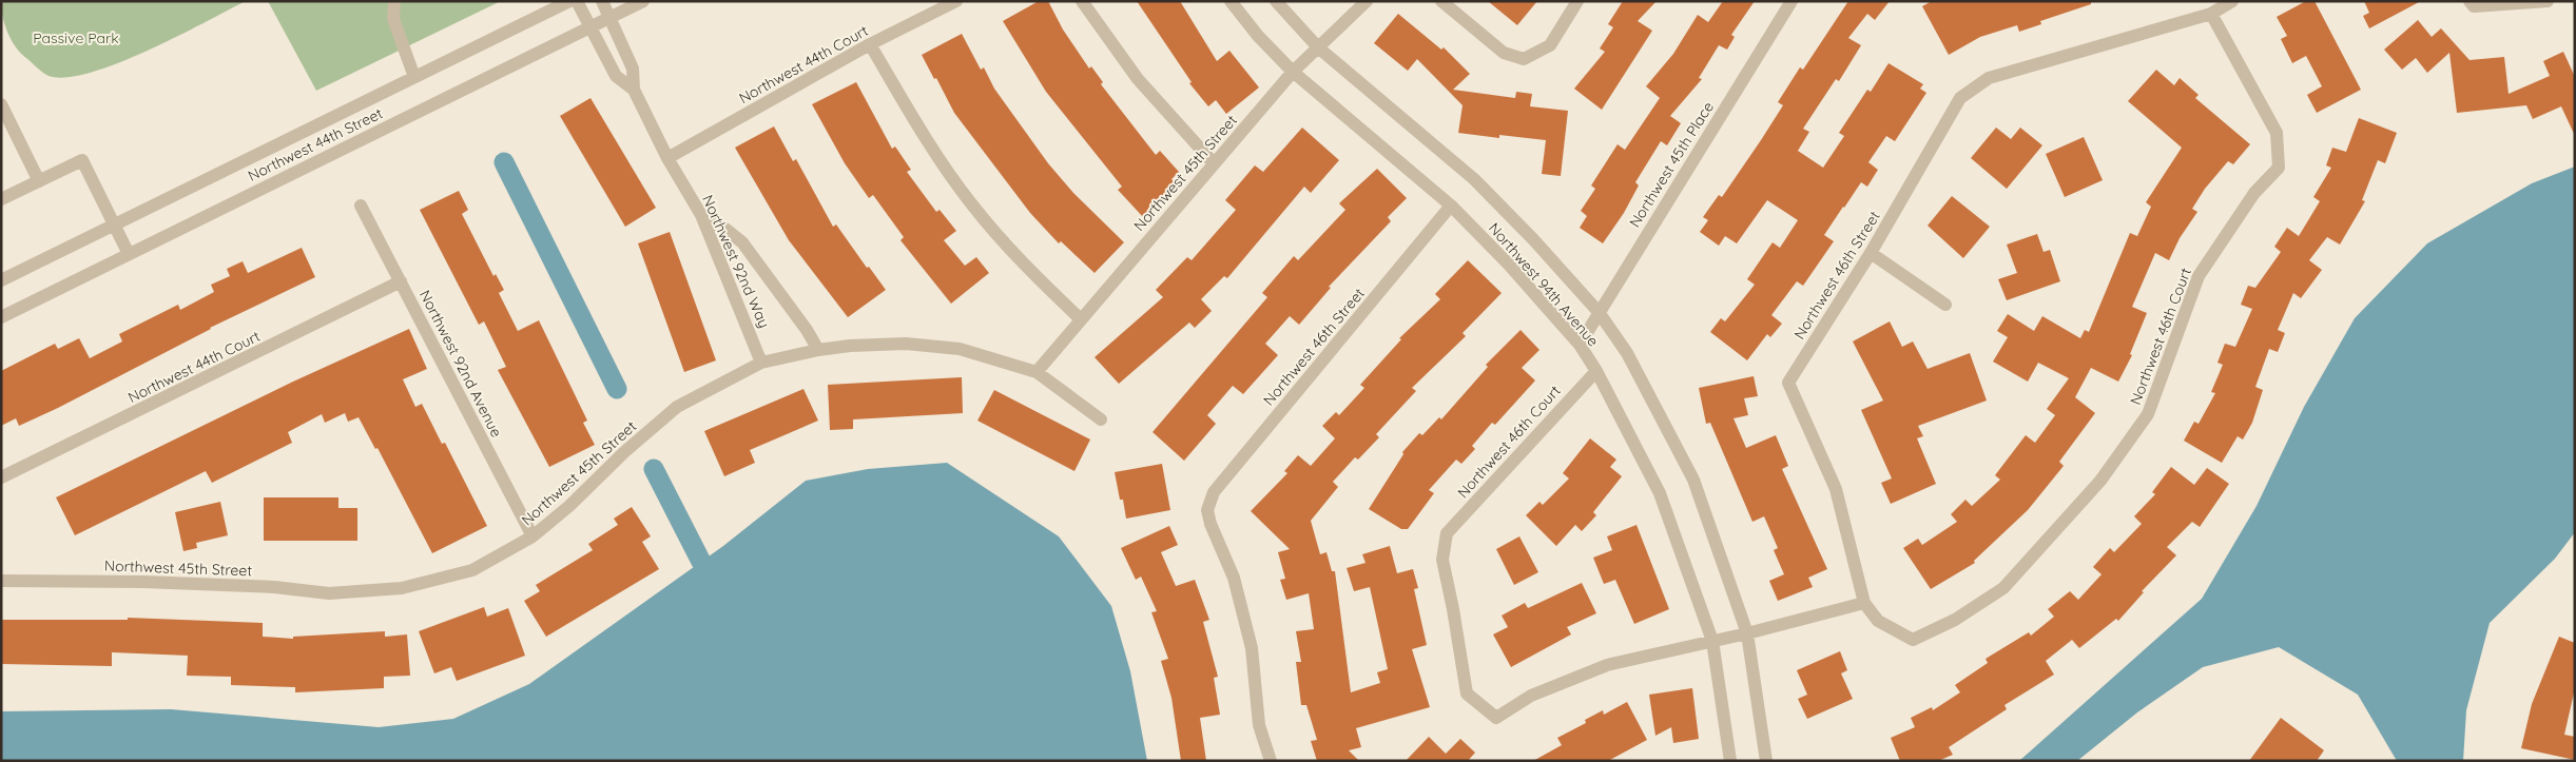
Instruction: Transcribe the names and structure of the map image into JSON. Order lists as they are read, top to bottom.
{
  "streets": {
    "street": [
      "Northwest 44th Court",
      "Northwest 44th Street",
      "Northwest 45th Place",
      "Northwest 45th Street",
      "Northwest 92nd Way",
      "Northwest 46th Street",
      "Northwest 94th Avenue",
      "Northwest 46th Court",
      "Northwest 92nd Avenue"
    ]
  },
  "crossings": [
    ["Northwest 44th Court", "Northwest 92nd Way"],
    ["Northwest 44th Court", "Northwest 92nd Avenue"],
    ["Northwest 44th Street", "Northwest 92nd Way"],
    ["Northwest 45th Place", "Northwest 94th Avenue"],
    ["Northwest 45th Street", "Northwest 92nd Way"],
    ["Northwest 45th Street", "Northwest 94th Avenue"],
    ["Northwest 45th Street", "Northwest 92nd Avenue"],
    ["Northwest 46th Street", "Northwest 94th Avenue"],
    ["Northwest 46th Street", "Northwest 46th Court"],
    ["Northwest 94th Avenue", "Northwest 46th Court"]
  ],
  "parks": ["Passive Park"]
}
